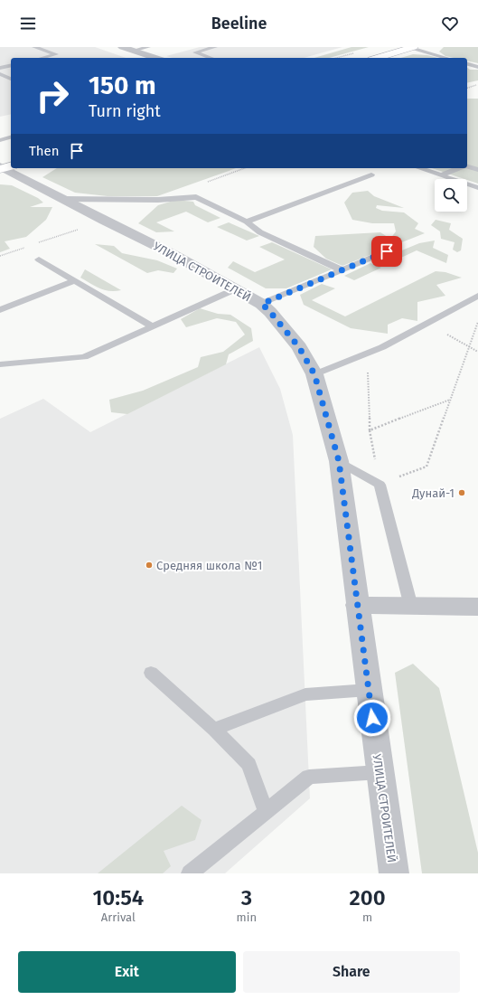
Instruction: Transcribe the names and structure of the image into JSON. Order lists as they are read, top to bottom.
{
  "streets": {
    "street": ["УЛИЦА СТРОИТЕЛЕЙ"]
  },
  "places": ["Дунай-1", "Средняя школа №1"],
  "page": {
    "header": "Beeline",
    "turn": ["150 m", "Turn right"],
    "then": "Then",
    "eta": [
      "10:54",
      "Arrival",
      "3",
      "min",
      "200",
      "m"
    ],
    "buttons": ["Exit", "Share"]
  }
}
